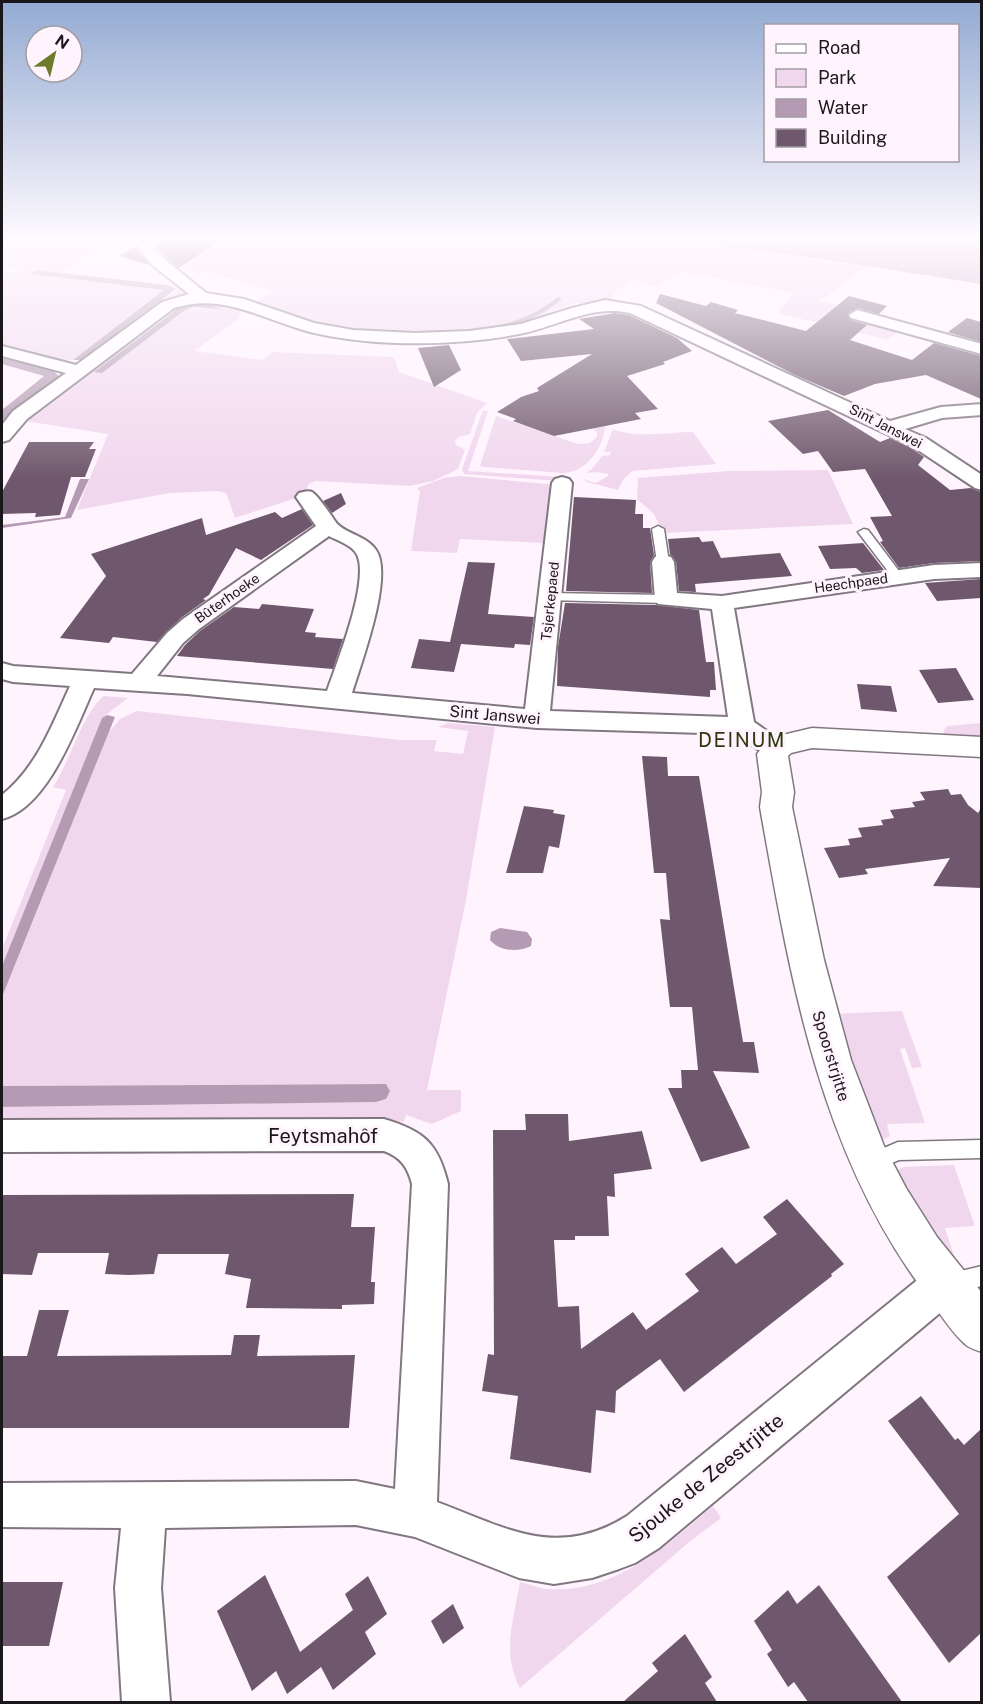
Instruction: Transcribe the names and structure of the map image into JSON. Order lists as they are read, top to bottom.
{
  "streets": {
    "street": [
      "Sint Janswei",
      "Heechpaed",
      "Bûterhoeke",
      "Tsjerkepaed",
      "Spoorstrjitte",
      "Feytsmahôf",
      "Sjouke de Zeestrjitte"
    ]
  },
  "crossings": [
    ["Sint Janswei", "Bûterhoeke"],
    ["Sint Janswei", "Tsjerkepaed"],
    ["Spoorstrjitte", "Sjouke de Zeestrjitte"],
    ["Feytsmahôf", "Sjouke de Zeestrjitte"]
  ],
  "districts": ["DEINUM"],
  "legend": [
    "Road",
    "Park",
    "Water",
    "Building"
  ],
  "north": "top right"
}
